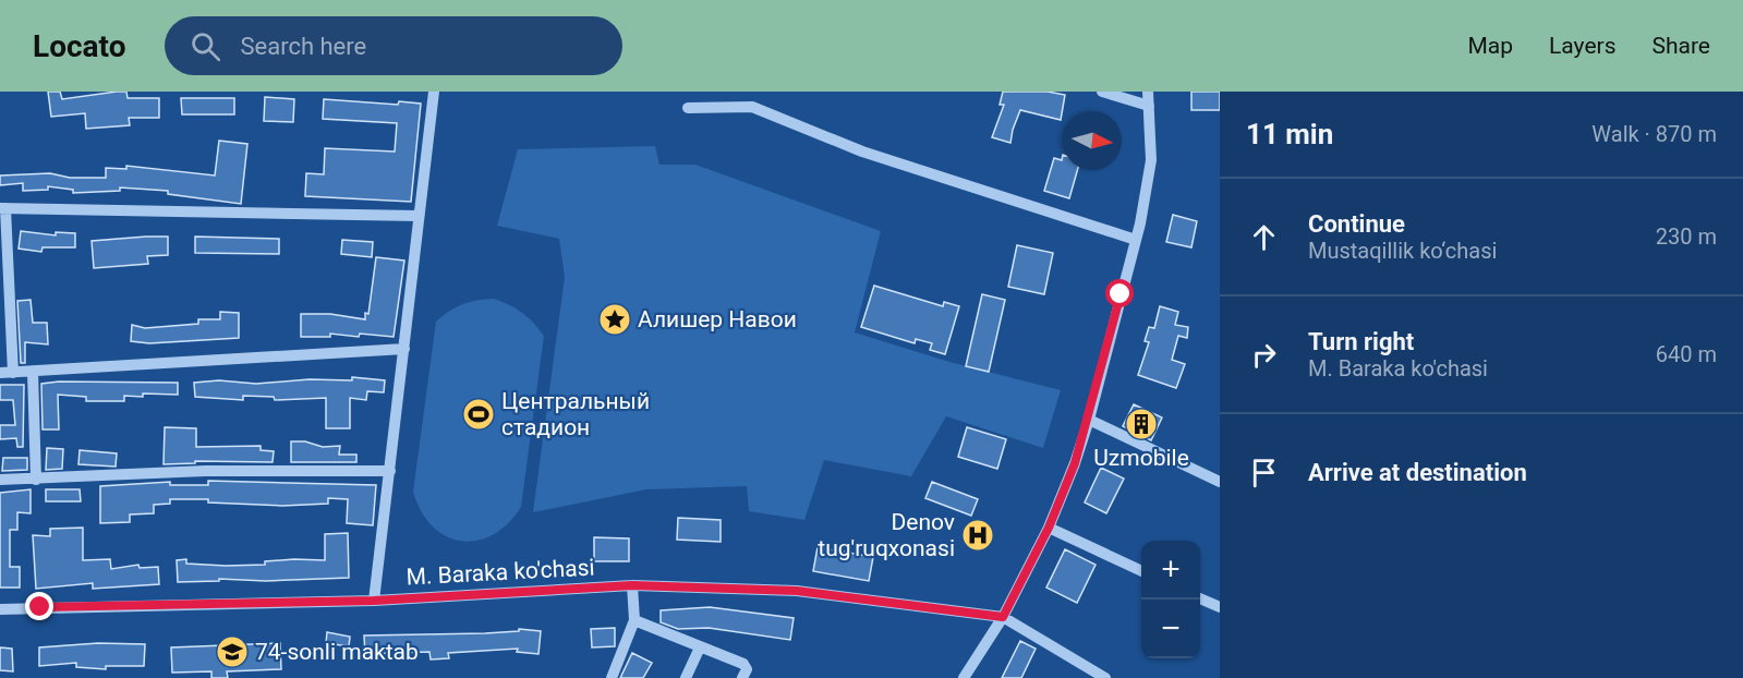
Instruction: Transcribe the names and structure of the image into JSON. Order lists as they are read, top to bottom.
{
  "streets": {
    "street": ["M. Baraka ko'chasi"]
  },
  "places": {
    "place": ["Алишер Навои"],
    "sports": ["Центральный стадион"],
    "building": ["Uzmobile"],
    "hospital": ["Denov tug'ruqxonasi"],
    "school or university": ["74-sonli maktab"]
  },
  "north": "right",
  "page": {
    "header": "Locato",
    "search": "Search here",
    "nav": ["Map", "Layers", "Share"],
    "heading": ["11 min", "Walk · 870 m"],
    "list": [
      ["Continue", "Mustaqillik ko‘chasi", "230 m"],
      ["Turn right", "M. Baraka ko'chasi", "640 m"],
      "Arrive at destination"
    ],
    "map_buttons": ["+", "−"]
  }
}
